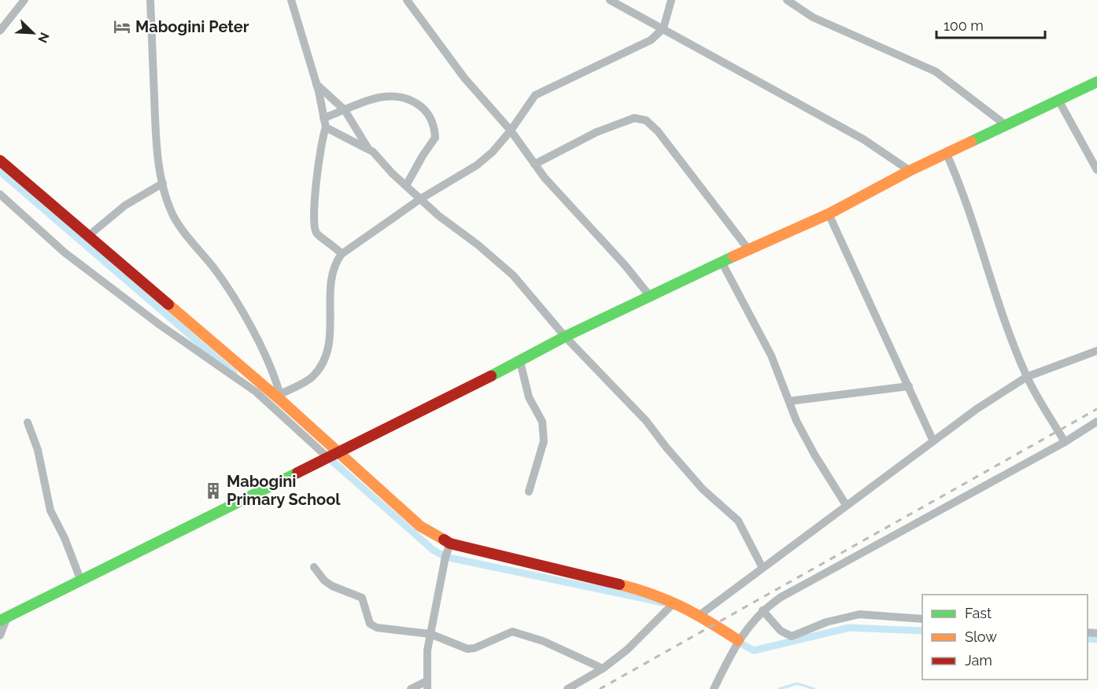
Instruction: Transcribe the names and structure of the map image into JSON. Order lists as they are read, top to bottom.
{
  "places": {
    "hotel": ["Mabogini Peter"],
    "building": ["Mabogini Primary School"]
  },
  "legend": ["Fast", "Slow", "Jam"],
  "scale_bar": "100 m",
  "north": "bottom right"
}
